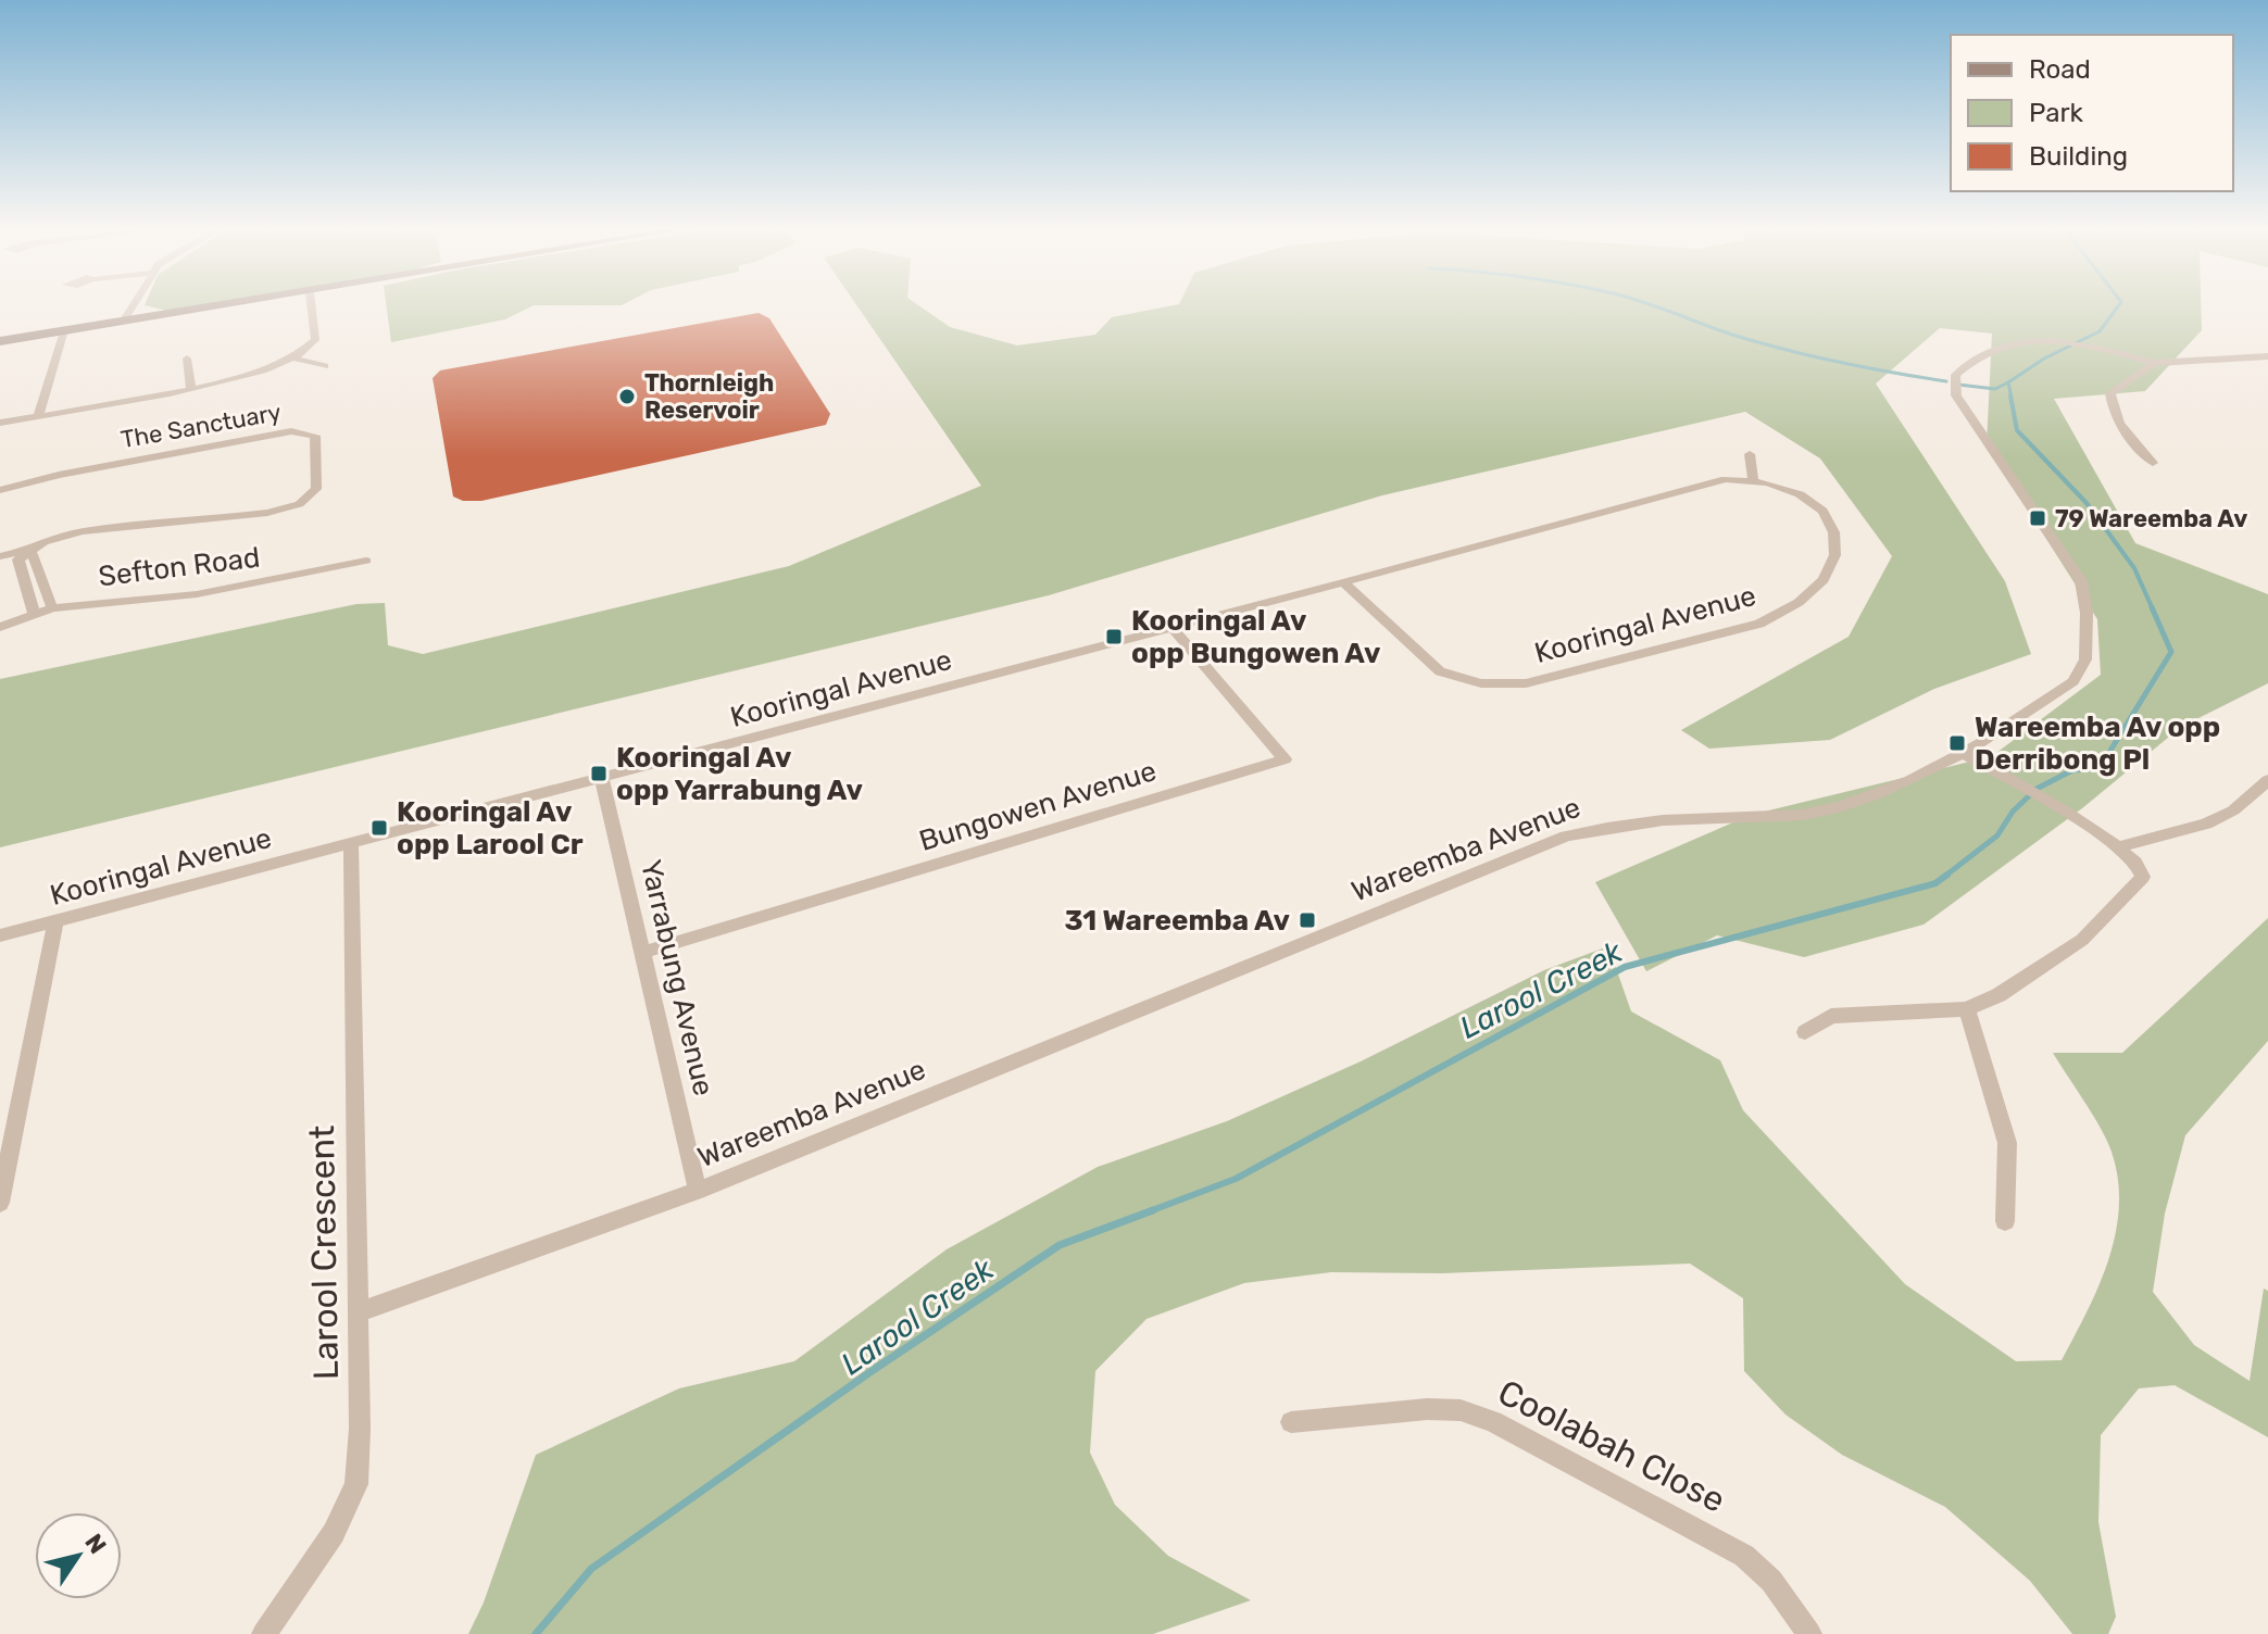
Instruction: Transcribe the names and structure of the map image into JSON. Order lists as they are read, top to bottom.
{
  "streets": {
    "street": [
      "The Sanctuary",
      "Sefton Road",
      "Kooringal Avenue",
      "Bungowen Avenue",
      "Wareemba Avenue",
      "Yarrabung Avenue",
      "Larool Crescent",
      "Coolabah Close"
    ]
  },
  "crossings": [
    ["Kooringal Avenue", "Bungowen Avenue"],
    ["Kooringal Avenue", "Yarrabung Avenue"],
    ["Kooringal Avenue", "Larool Crescent"],
    ["Bungowen Avenue", "Yarrabung Avenue"],
    ["Wareemba Avenue", "Yarrabung Avenue"],
    ["Wareemba Avenue", "Larool Crescent"]
  ],
  "water": ["Larool Creek"],
  "places": {
    "other": ["Thornleigh Reservoir"],
    "transit": [
      "79 Wareemba Av",
      "Kooringal Av opp Bungowen Av",
      "Wareemba Av opp Derribong Pl",
      "Kooringal Av opp Yarrabung Av",
      "Kooringal Av opp Larool Cr",
      "31 Wareemba Av"
    ]
  },
  "legend": ["Road", "Park", "Building"],
  "north": "top right"
}
